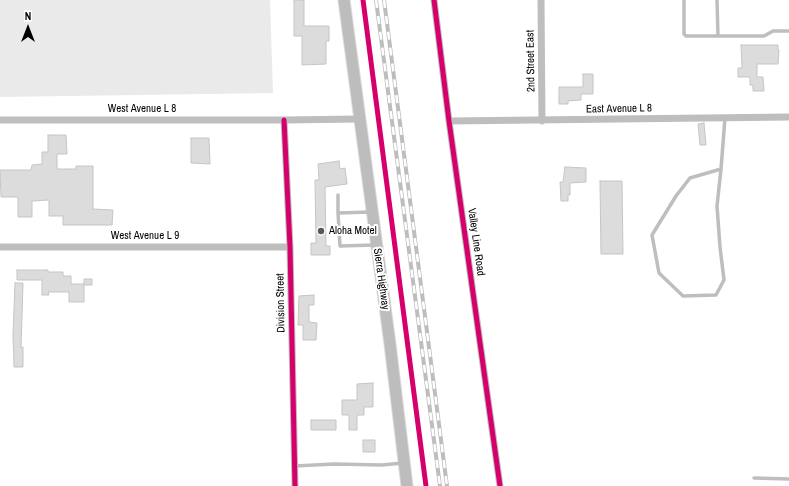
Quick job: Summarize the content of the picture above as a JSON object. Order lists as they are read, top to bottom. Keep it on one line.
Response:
{"streets":{"main road":["Sierra Highway"],"street":["2nd Street East","West Avenue L 8","East Avenue L 8","West Avenue L 9","Valley Line Road","Division Street"]},"crossings":[["2nd Street East","East Avenue L 8"],["West Avenue L 8","Division Street"],["East Avenue L 8","Valley Line Road"],["West Avenue L 9","Division Street"]],"places":["Aloha Motel"],"north":"top"}
